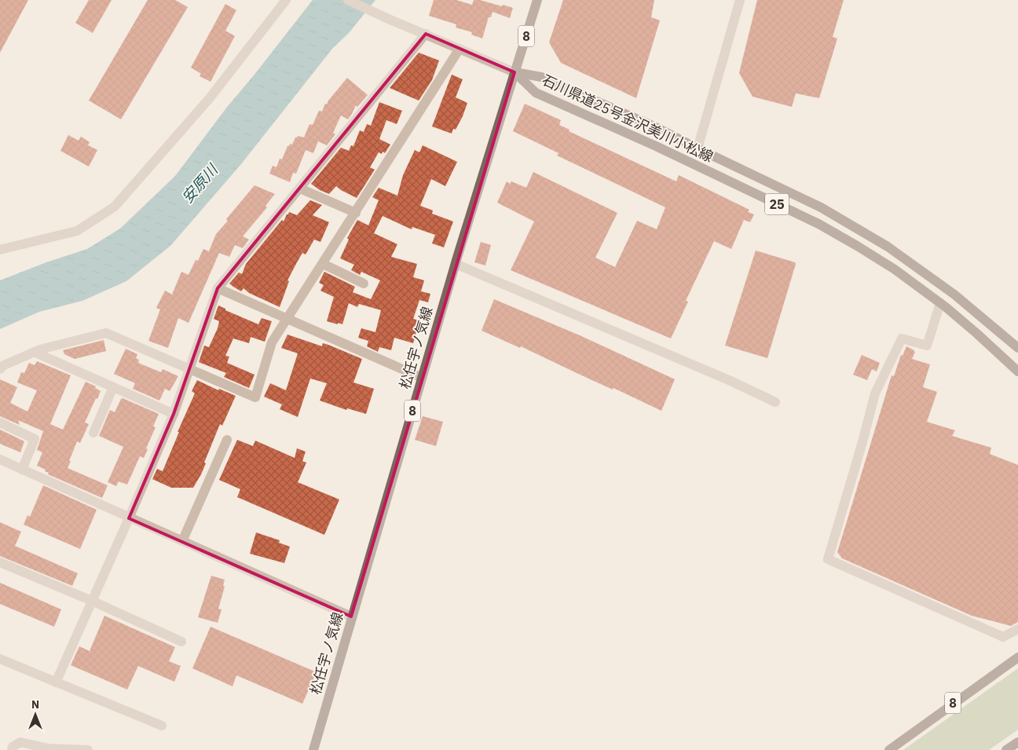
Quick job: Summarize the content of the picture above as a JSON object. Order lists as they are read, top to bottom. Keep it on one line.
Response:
{"streets":{"main road":["8","石川県道25号金沢美川小松線","25","松任宇ノ気線"]},"crossings":[["石川県道25号金沢美川小松線","松任宇ノ気線"]],"water":["安原川"],"north":"top"}
